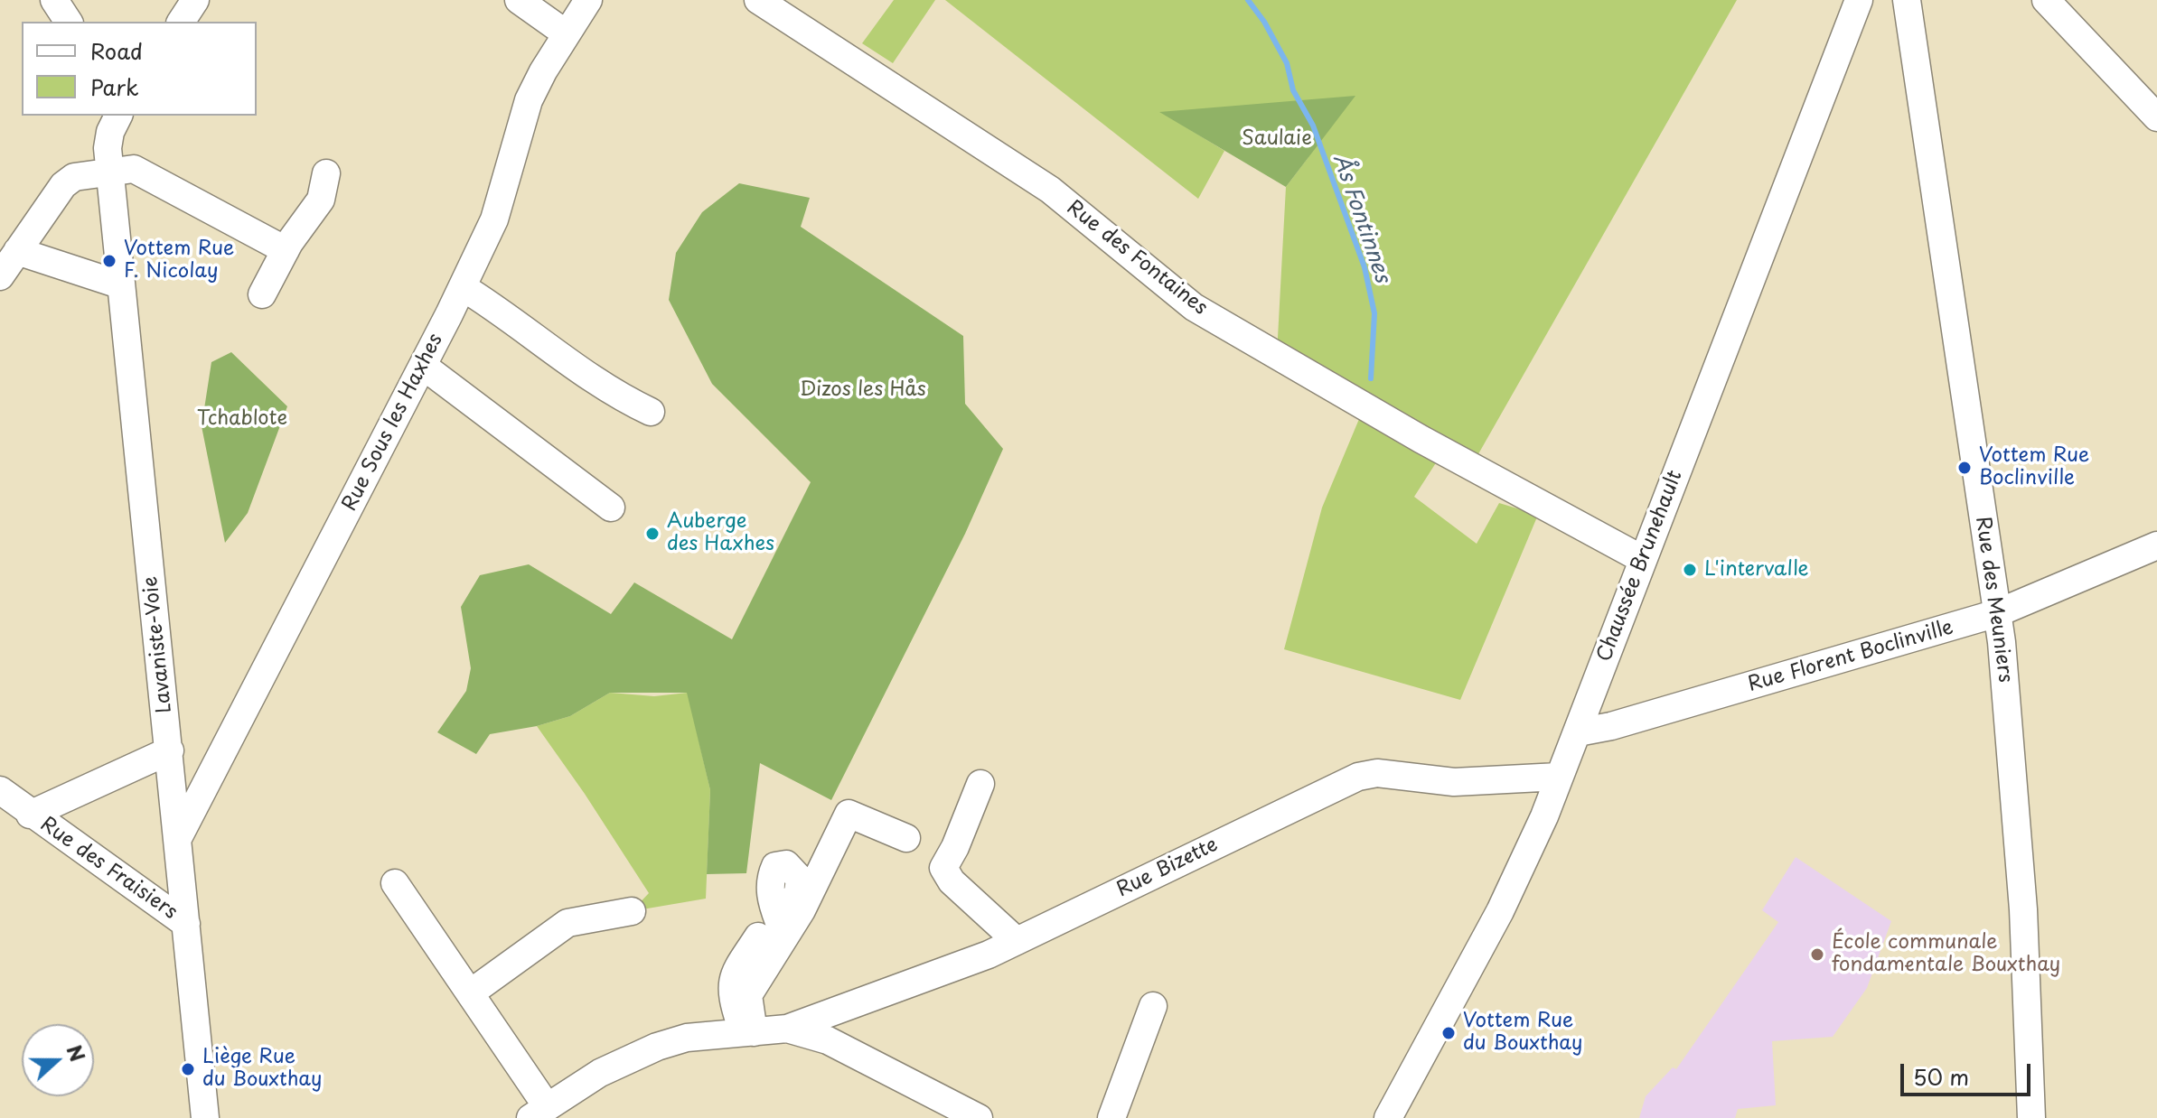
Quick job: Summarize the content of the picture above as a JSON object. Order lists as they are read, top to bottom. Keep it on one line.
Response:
{"streets":{"street":["Rue des Fontaines","Rue Sous les Haxhes","Chaussée Brunehault","Rue des Meuniers","Lavaniste-Voie","Rue Florent Boclinville","Rue Bizette","Rue des Fraisiers"]},"crossings":[["Rue des Fontaines","Chaussée Brunehault"],["Rue Sous les Haxhes","Lavaniste-Voie"],["Chaussée Brunehault","Rue Florent Boclinville"],["Chaussée Brunehault","Rue Bizette"],["Rue des Meuniers","Rue Florent Boclinville"],["Lavaniste-Voie","Rue des Fraisiers"]],"water":["Ås Fontinnes"],"parks":["Saulaie","Dizos les Hås","Tchablote"],"places":["Vottem Rue F. Nicolay","Vottem Rue Boclinville","Auberge des Haxhes","L'intervalle","École communale fondamentale Bouxthay","Vottem Rue du Bouxthay","Liège Rue du Bouxthay"],"legend":["Road","Park"],"scale_bar":"50 m","north":"right"}
